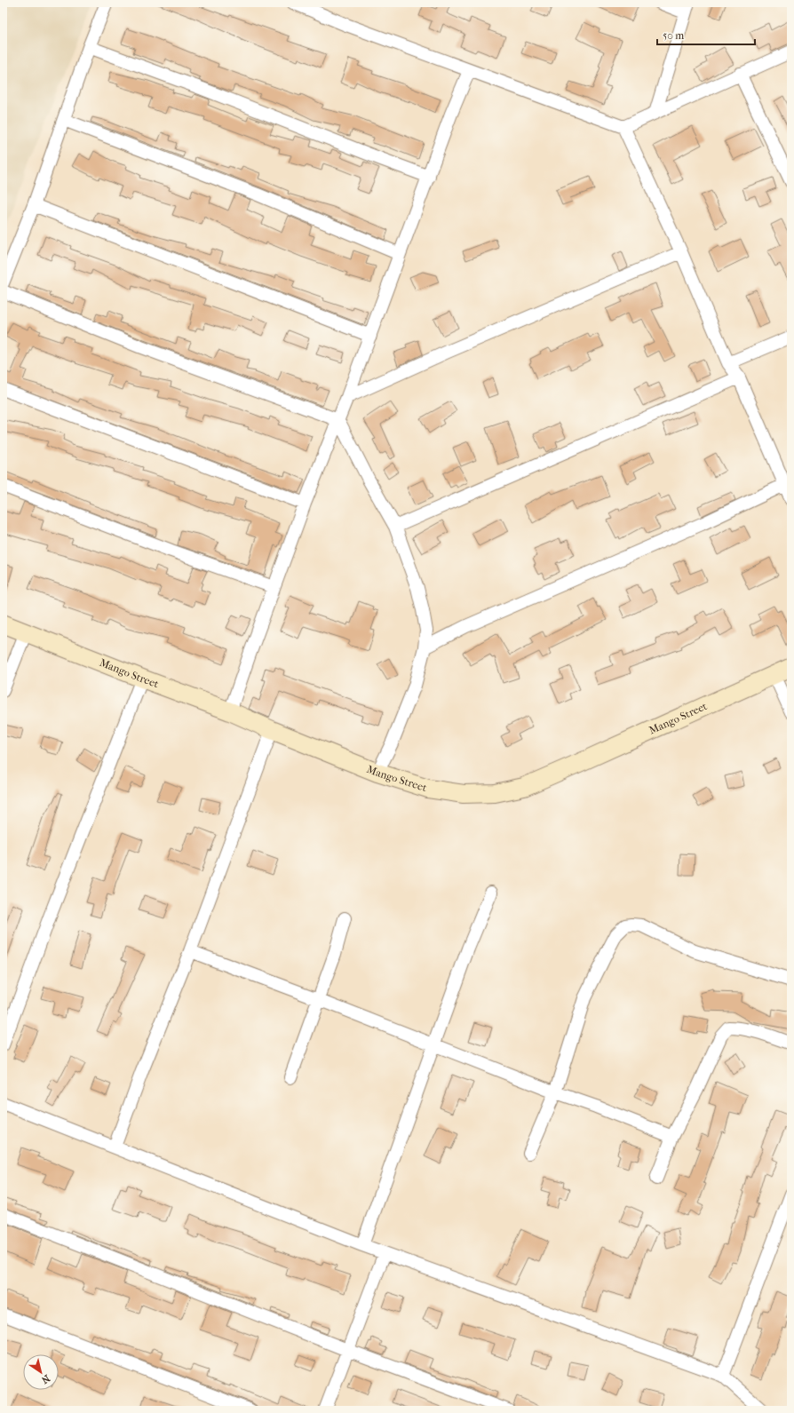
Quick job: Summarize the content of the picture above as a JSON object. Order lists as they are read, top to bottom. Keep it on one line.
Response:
{"streets":{"main road":["Mango Street"]},"scale_bar":"50 m","north":"bottom right"}
